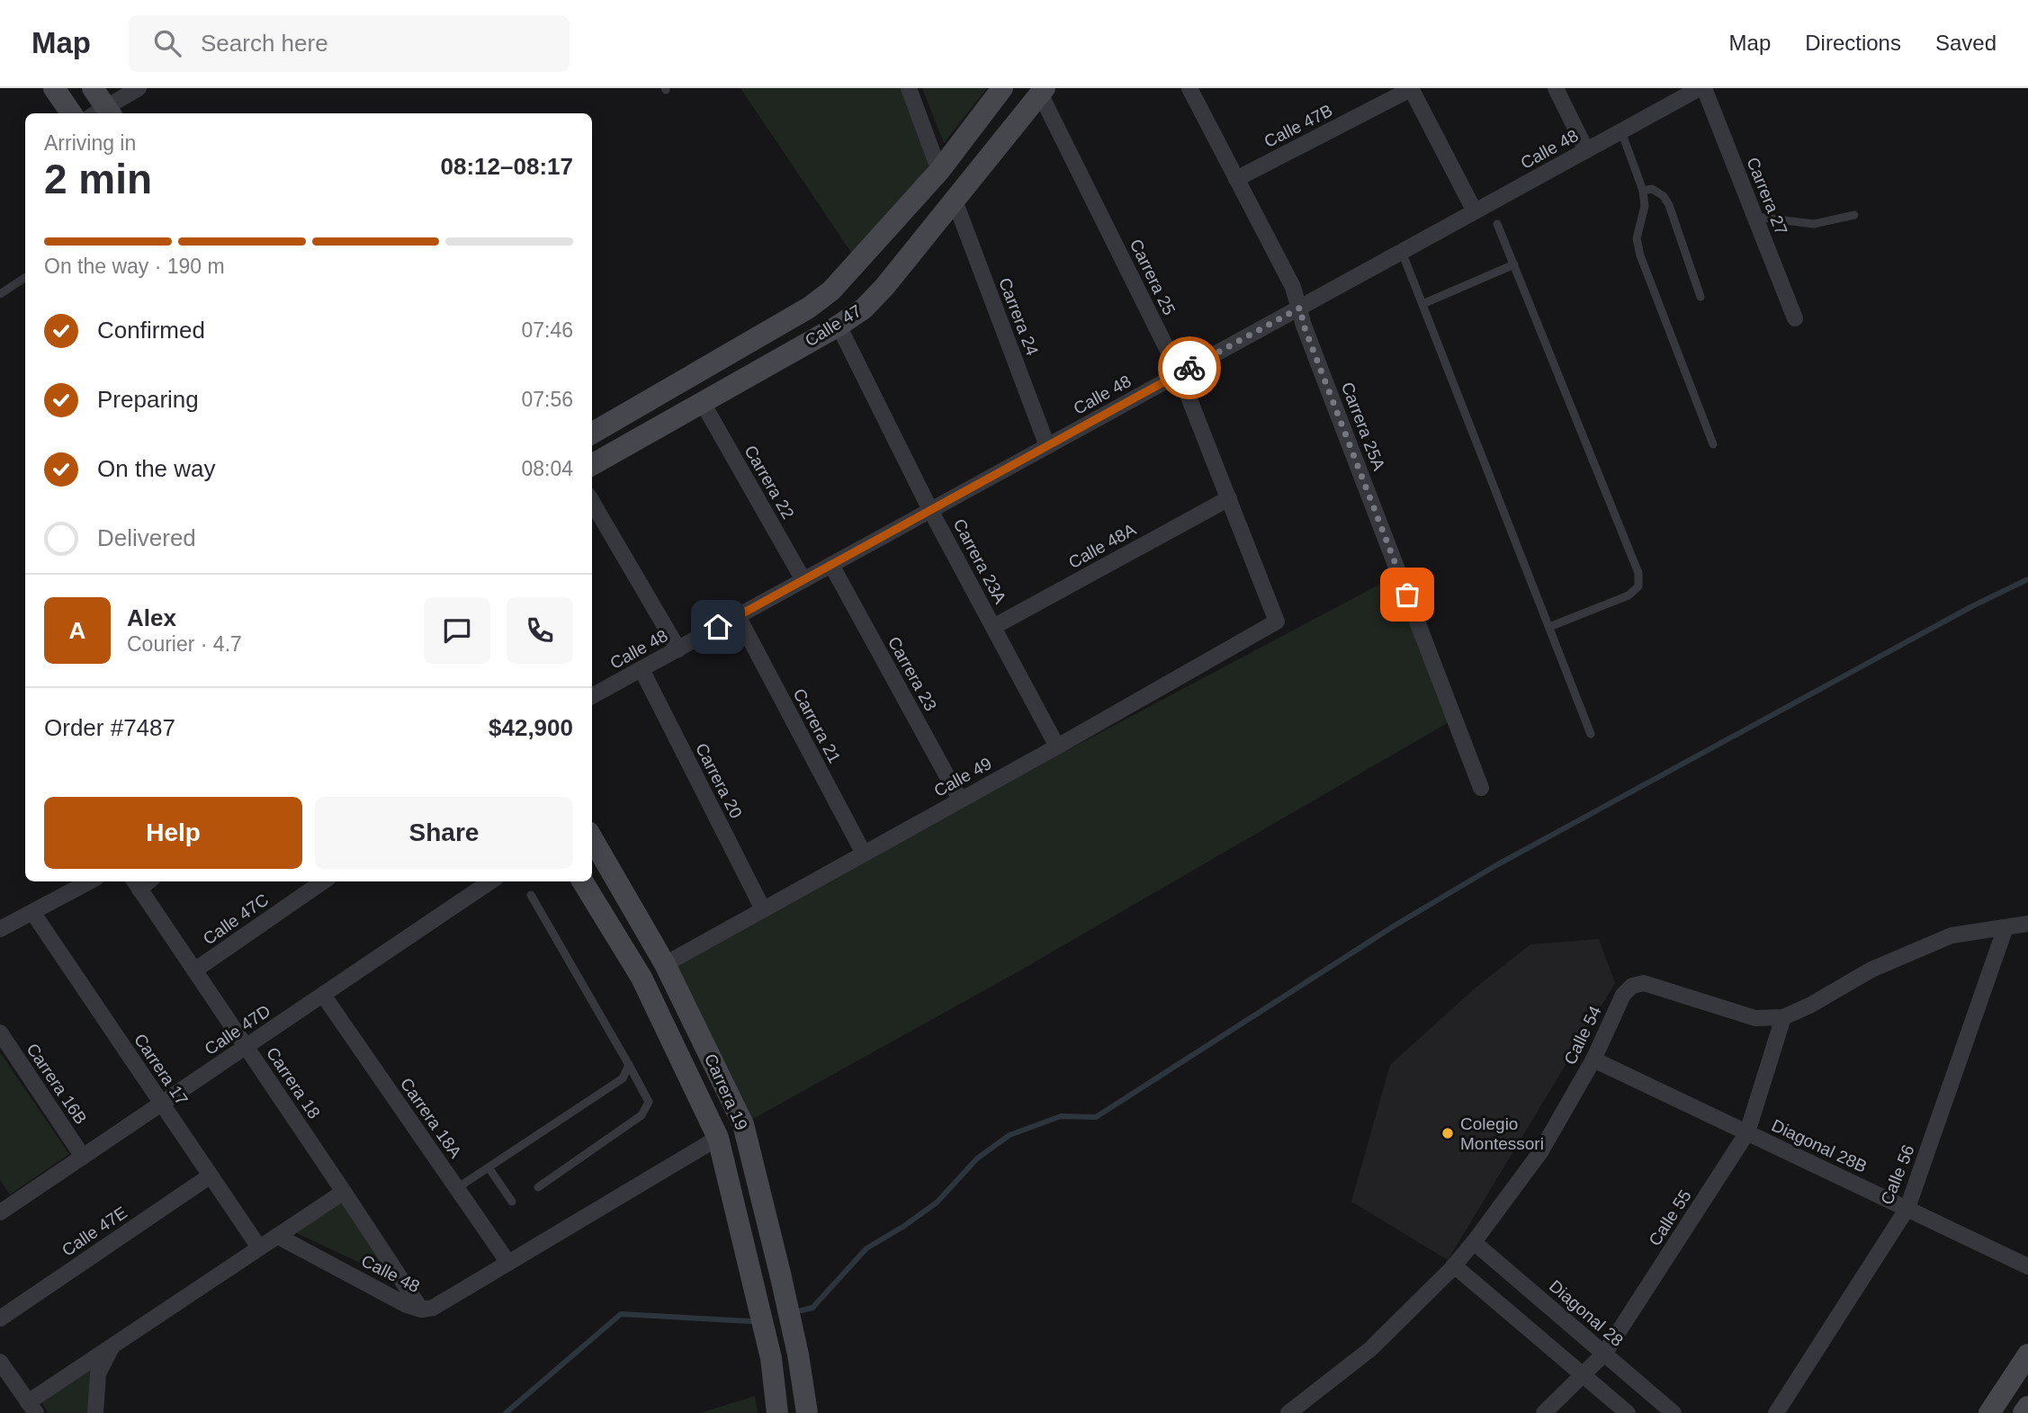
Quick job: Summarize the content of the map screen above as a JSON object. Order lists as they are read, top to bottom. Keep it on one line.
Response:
{"streets":{"street":["Calle 47B","Calle 48","Carrera 27","Carrera 25","Carrera 24","Calle 47","Carrera 25A","Carrera 22","Calle 48A","Carrera 23A","Carrera 23","Carrera 21","Calle 49","Carrera 20","Calle 47C","Calle 47D","Calle 54","Carrera 17","Carrera 18","Carrera 16B","Carrera 19","Carrera 18A","Diagonal 28B","Calle 56","Calle 55","Calle 47E","Diagonal 28"]},"crossings":[["Calle 47B","Carrera 25A"],["Calle 48","Carrera 27"],["Calle 48","Carrera 25"],["Calle 48","Carrera 24"],["Calle 48","Carrera 25A"],["Calle 48","Carrera 22"],["Calle 48","Carrera 23A"],["Calle 48","Carrera 23"],["Calle 48","Carrera 21"],["Calle 48","Carrera 20"],["Calle 48","Carrera 18"],["Calle 48","Carrera 19"],["Calle 48","Carrera 18A"],["Carrera 25","Calle 47"],["Carrera 25","Calle 48A"],["Carrera 25","Calle 49"],["Carrera 24","Calle 47"],["Calle 47","Carrera 22"],["Calle 47","Carrera 23A"],["Calle 48A","Carrera 23A"],["Carrera 23A","Calle 49"],["Carrera 23","Calle 49"],["Carrera 21","Calle 49"],["Calle 49","Carrera 20"],["Calle 49","Carrera 19"],["Calle 47C","Carrera 18"],["Calle 47D","Carrera 17"],["Calle 47D","Carrera 18"],["Calle 47D","Carrera 16B"],["Calle 47D","Carrera 18A"],["Calle 54","Diagonal 28B"],["Calle 54","Calle 56"],["Calle 54","Calle 55"],["Calle 54","Diagonal 28"],["Carrera 17","Calle 47E"],["Diagonal 28B","Calle 56"],["Diagonal 28B","Calle 55"],["Calle 55","Diagonal 28"]],"places":["Colegio Montessori"],"page":{"header":"Map","search":"Search here","nav":["Map","Directions","Saved"],"heading":["2 min","Arriving in","08:12–08:17"],"panel":["Alex","Courier · 4.7","Order #7487","$42,900"],"bar":"On the way · 190 m","list":[["Confirmed","07:46"],["Preparing","07:56"],["On the way","08:04"],"Delivered"],"round":"A","buttons":["Help","Share"]}}
